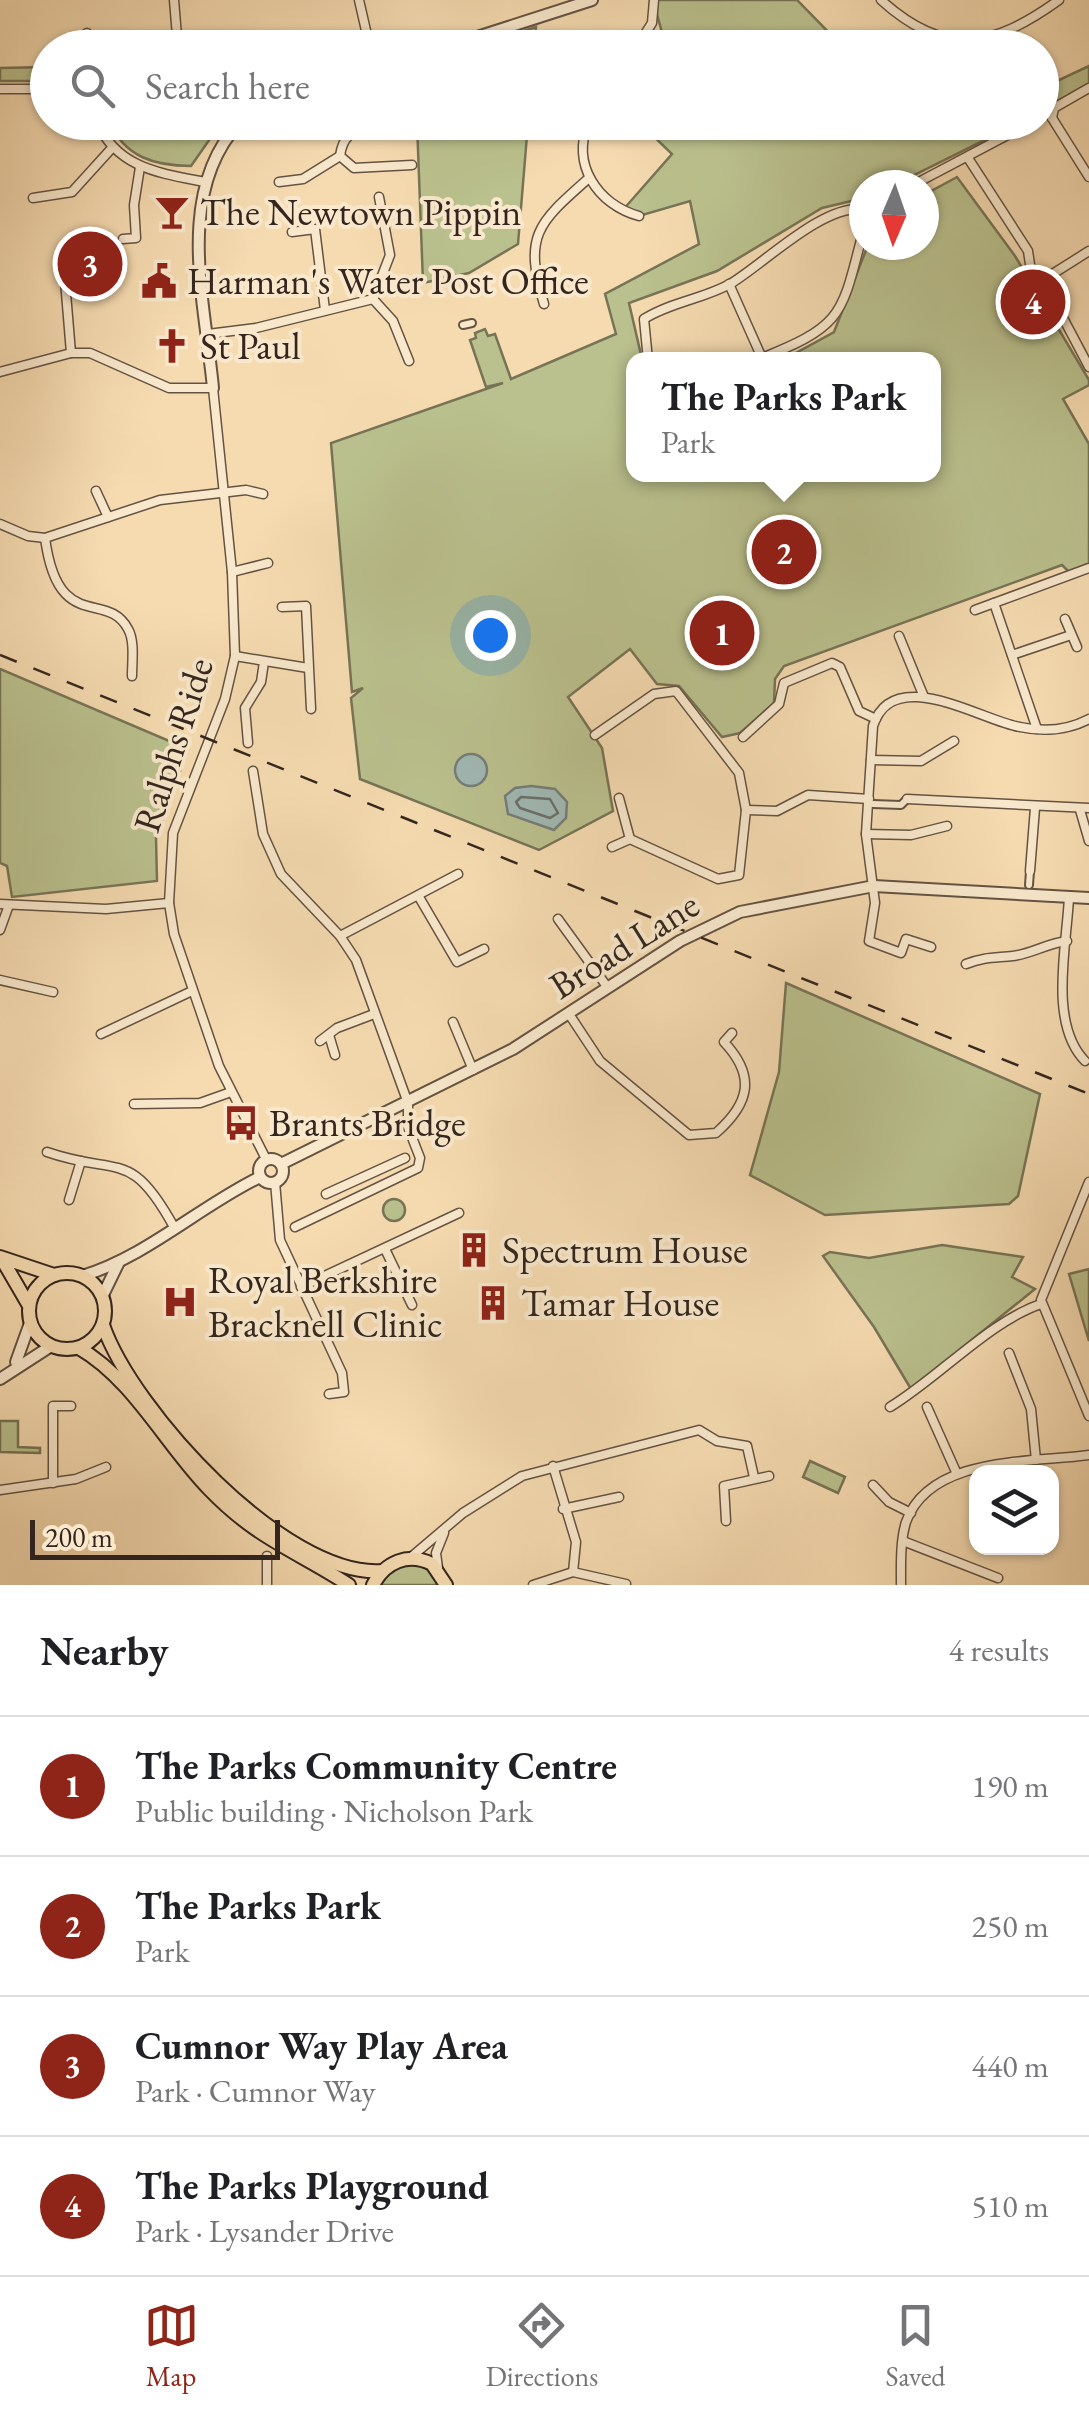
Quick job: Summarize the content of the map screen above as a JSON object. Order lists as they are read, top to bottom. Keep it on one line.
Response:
{"streets":{"street":["Ralphs Ride","Broad Lane"]},"crossings":[["Ralphs Ride","Broad Lane"]],"places":{"bar":["The Newtown Pippin"],"public building":["Harman's Water Post Office"],"church":["St Paul"],"bus stop":["Brants Bridge"],"building":["Spectrum House","Tamar House"],"hospital":["Royal Berkshire Bracknell Clinic"]},"scale_bar":"200 m","north":"bottom","page":{"search":"Search here","pins":["3","4","2","1"],"popup":["The Parks Park","Park"],"scale":"200 m","heading":["Nearby","4 results"],"list":[{"mark":"1","name":"The Parks Community Centre","note":"Public building · Nicholson Park","value":"190 m"},{"mark":"2","name":"The Parks Park","note":"Park","value":"250 m"},{"mark":"3","name":"Cumnor Way Play Area","note":"Park · Cumnor Way","value":"440 m"},{"mark":"4","name":"The Parks Playground","note":"Park · Lysander Drive","value":"510 m"}],"nav":["Map","Directions","Saved"]}}
